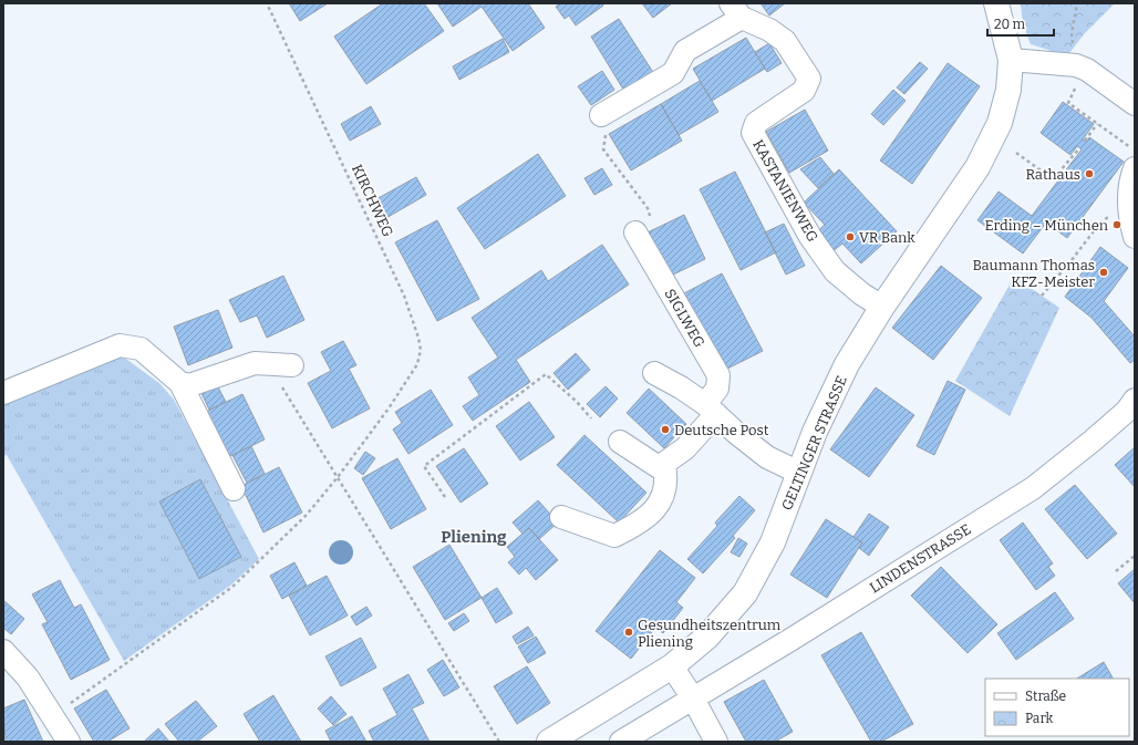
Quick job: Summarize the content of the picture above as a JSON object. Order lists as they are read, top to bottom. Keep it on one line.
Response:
{"streets":{"main road":["GELTINGER STRASSE"],"street":["KASTANIENWEG","SIGLWEG","LINDENSTRASSE"],"path":["KIRCHWEG"]},"crossings":[["KASTANIENWEG","GELTINGER STRASSE"]],"districts":["Pliening"],"places":["Rathaus","Erding – München","VR Bank","Baumann Thomas KFZ-Meister","Deutsche Post","Gesundheitszentrum Pliening"],"legend":["Straße","Park"],"scale_bar":"20 m"}
